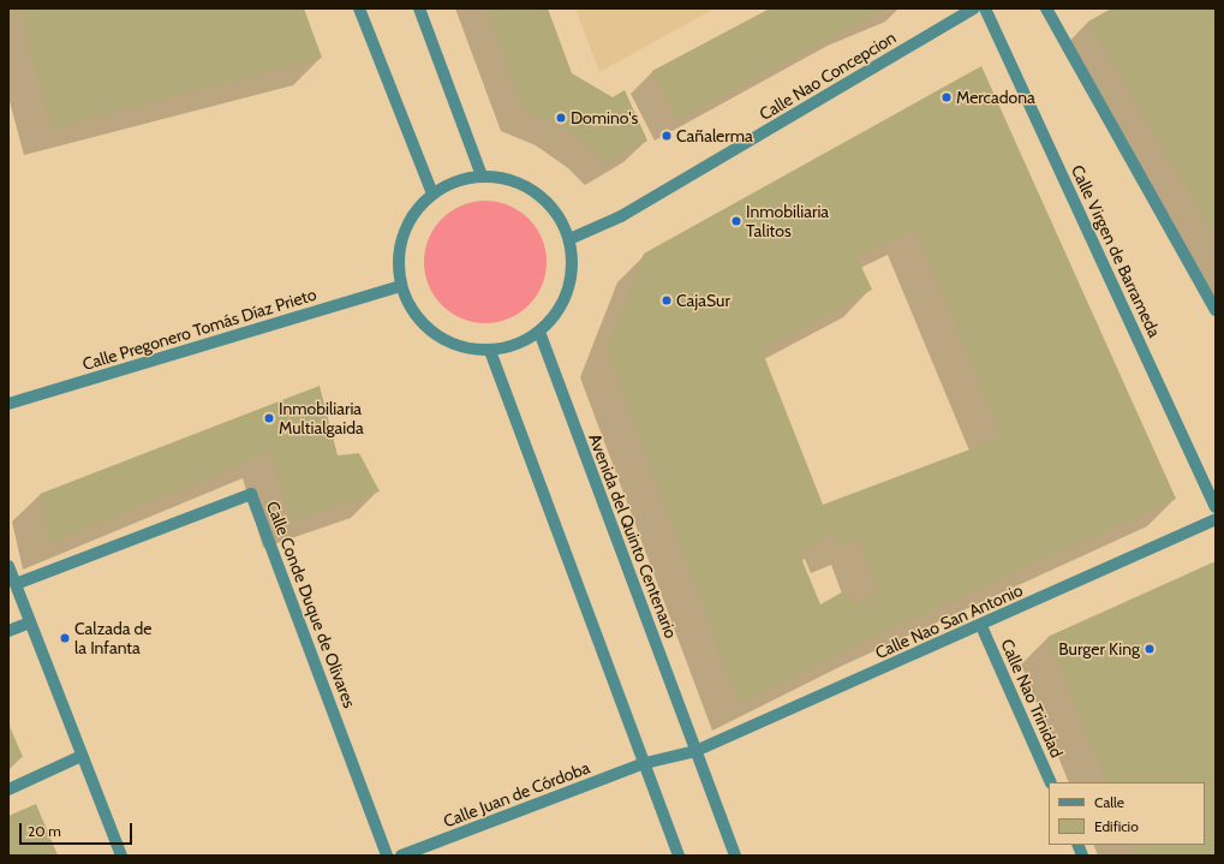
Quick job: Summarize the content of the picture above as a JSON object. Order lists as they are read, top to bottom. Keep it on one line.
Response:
{"streets":{"street":["Calle Nao Concepcion","Calle Virgen de Barrameda","Calle Pregonero Tomás Díaz Prieto","Avenida del Quinto Centenario","Calle Conde Duque de Olivares","Calle Nao San Antonio","Calle Nao Trinidad","Calle Juan de Córdoba"]},"crossings":[["Avenida del Quinto Centenario","Calle Nao San Antonio"],["Calle Nao San Antonio","Calle Nao Trinidad"]],"places":["Mercadona","Domino's","Cañalerma","Inmobiliaria Talitos","CajaSur","Inmobiliaria Multialgaida","Calzada de la Infanta","Burger King"],"legend":["Calle","Edificio"],"scale_bar":"20 m"}
